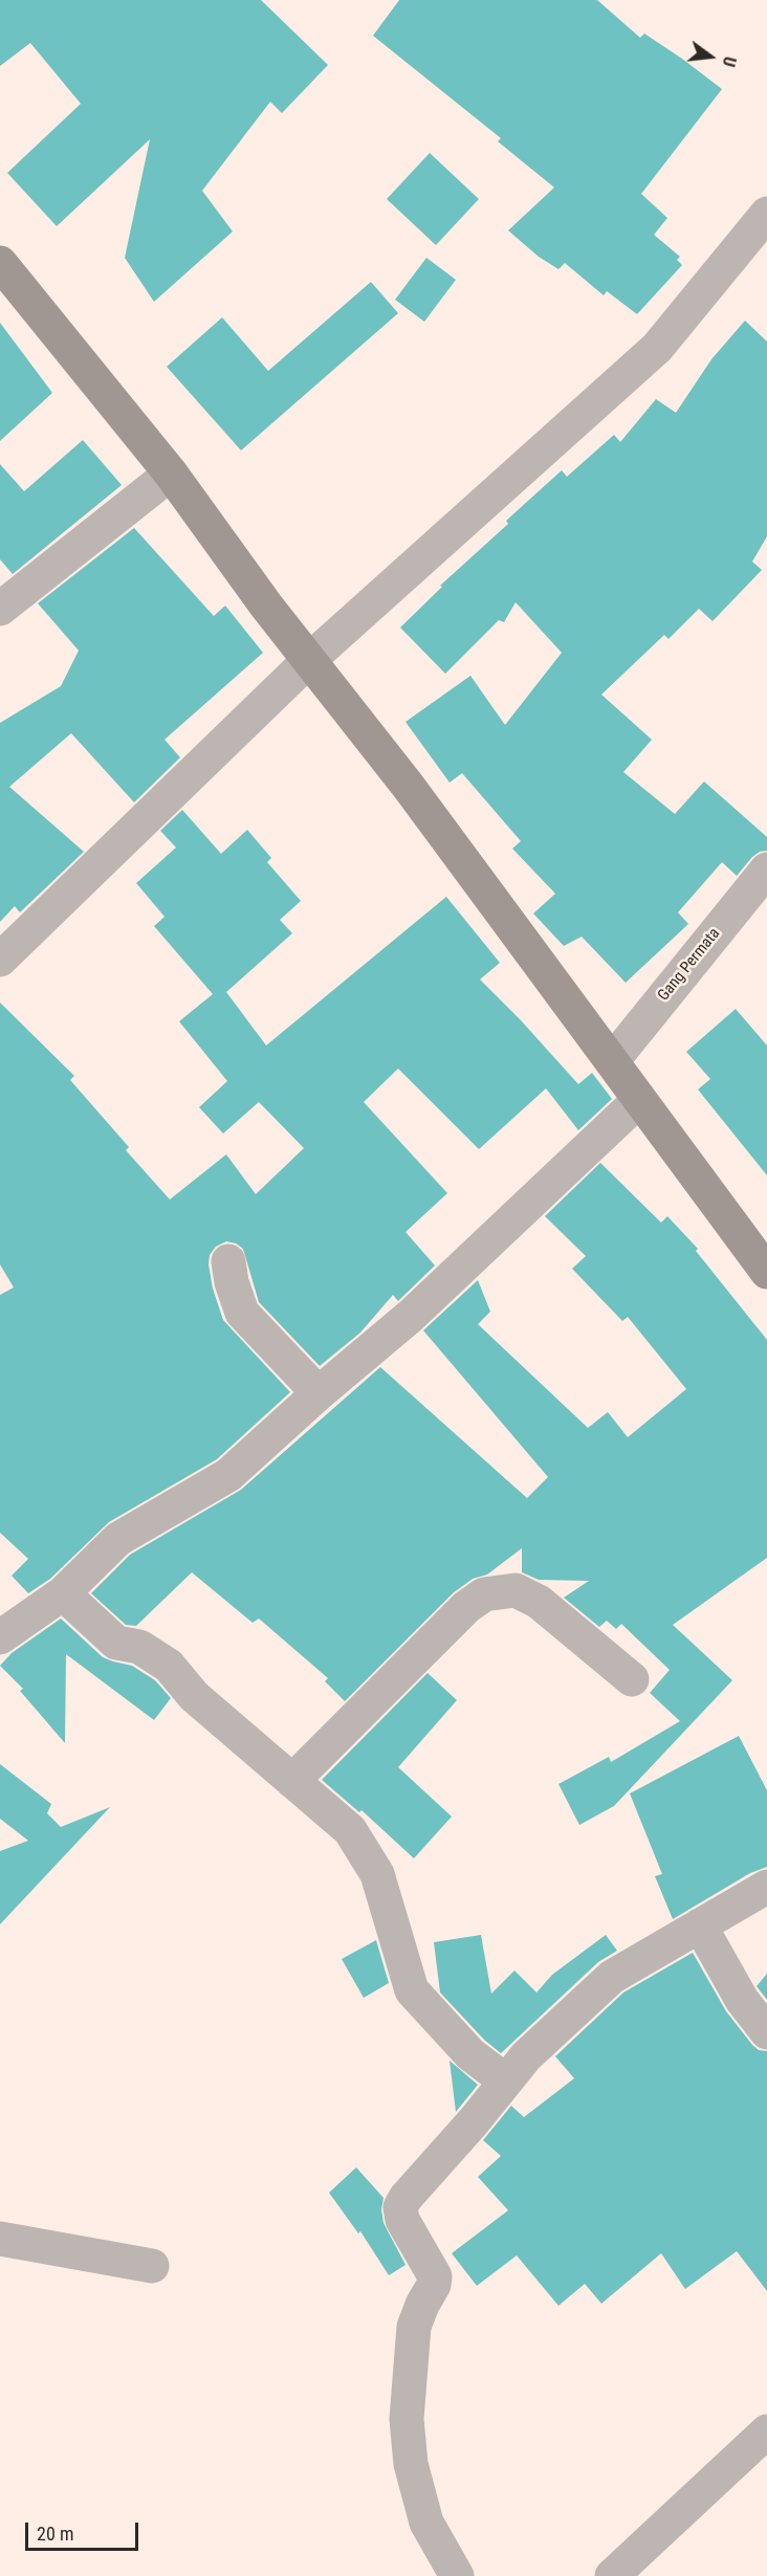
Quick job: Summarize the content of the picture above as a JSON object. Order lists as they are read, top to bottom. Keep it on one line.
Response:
{"streets":{"street":["Gang Permata"]},"scale_bar":"20 m","north":"right"}
